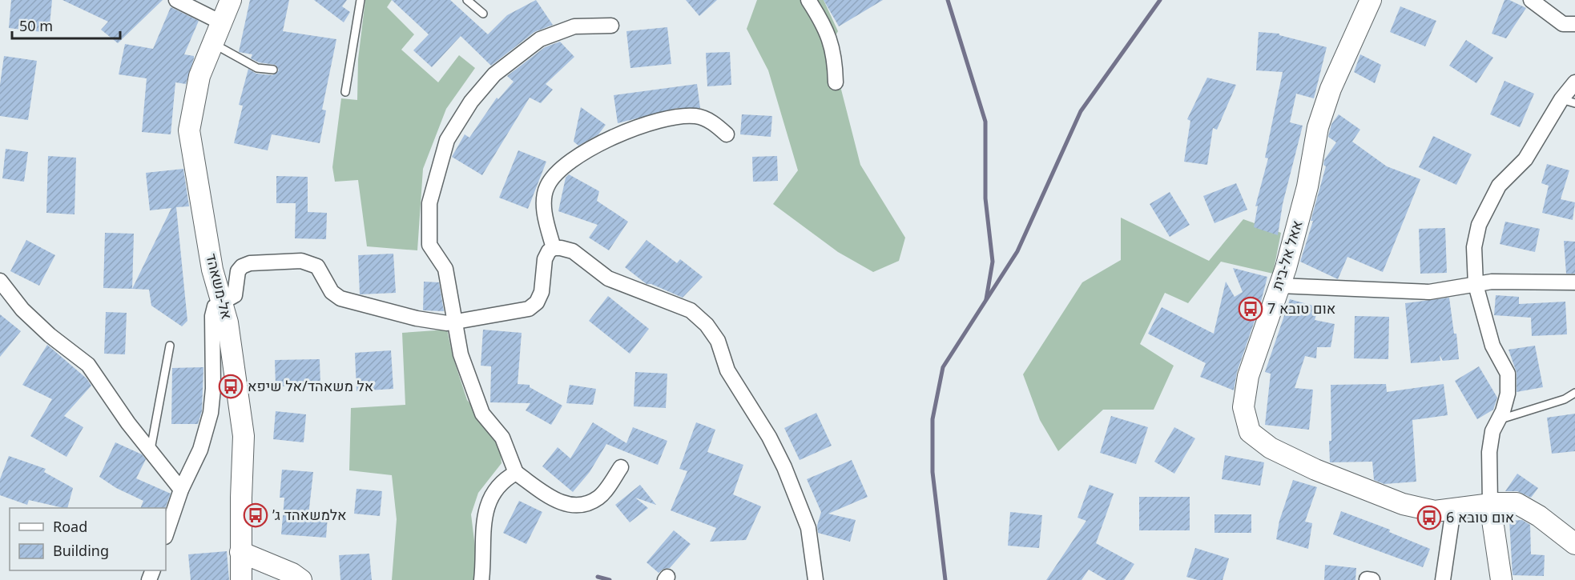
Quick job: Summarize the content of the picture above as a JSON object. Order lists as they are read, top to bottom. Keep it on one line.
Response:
{"streets":{"street":["אאל אל-בית","אל-משאהד"]},"places":{"bus stop":["אום טובא 7","אל משאהד/אל שיפא","אלמשאהד ג׳","אום טובא 6"]},"legend":["Road","Building"],"scale_bar":"50 m"}
